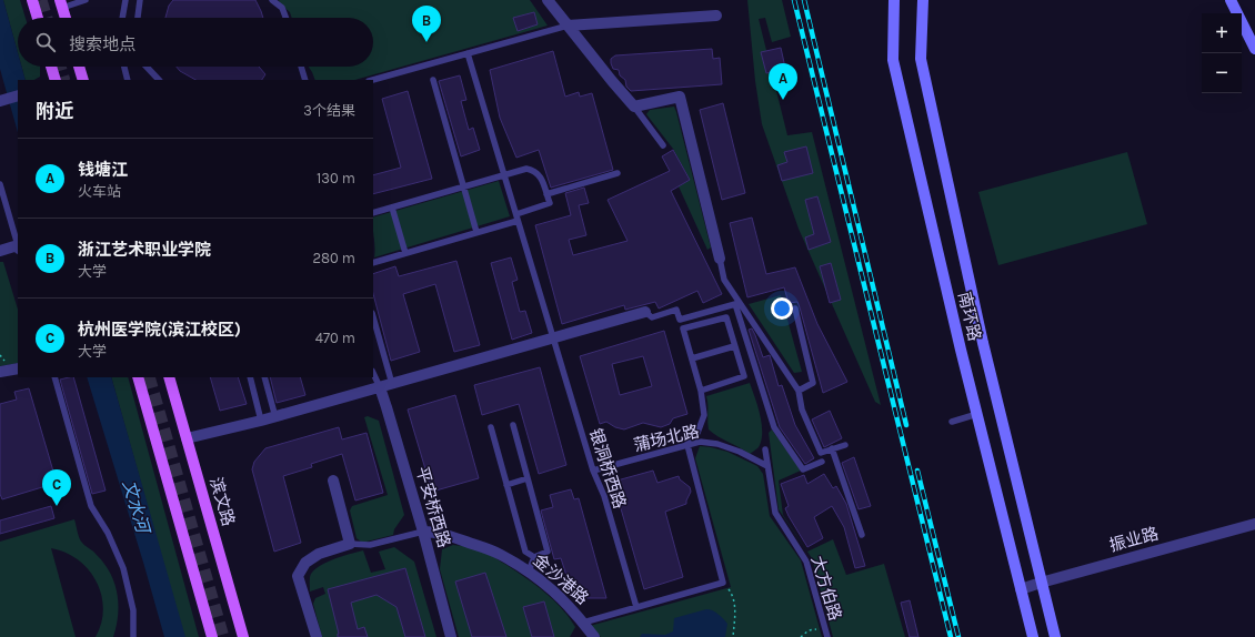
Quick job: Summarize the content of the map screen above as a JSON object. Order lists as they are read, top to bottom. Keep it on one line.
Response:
{"streets":{"main road":["南环路","滨文路"],"street":["平安桥西路","振业路","金沙港路"],"lane":["蒲场北路","银洞桥西路","大方伯路"]},"crossings":[["南环路","振业路"],["蒲场北路","银洞桥西路"],["蒲场北路","大方伯路"],["平安桥西路","金沙港路"]],"water":["文水河"],"page":{"pins":["B","A","C"],"map_buttons":["+","−"],"search":"搜索地点","heading":["附近","3个结果"],"list":[{"mark":"A","name":"钱塘江","note":"火车站","value":"130 m"},{"mark":"B","name":"浙江艺术职业学院","note":"大学","value":"280 m"},{"mark":"C","name":"杭州医学院(滨江校区)","note":"大学","value":"470 m"}]}}
